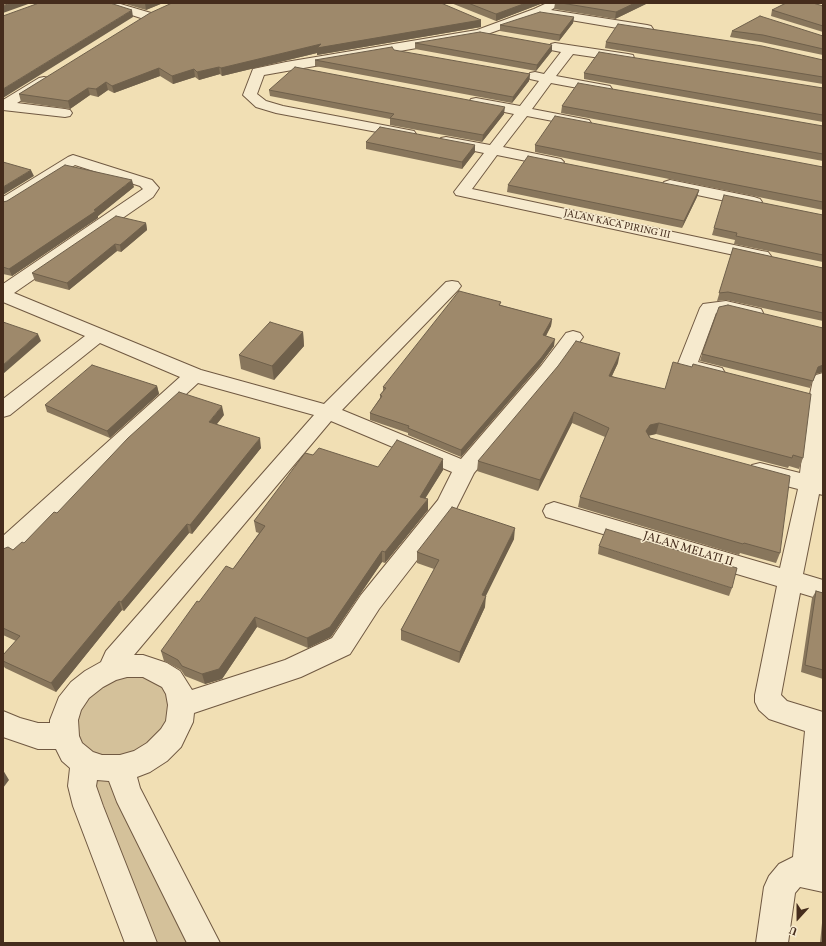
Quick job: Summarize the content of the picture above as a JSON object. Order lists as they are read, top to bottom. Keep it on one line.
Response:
{"streets":{"street":["JALAN KACA PIRING III","JALAN MELATI II"]},"north":"bottom"}
